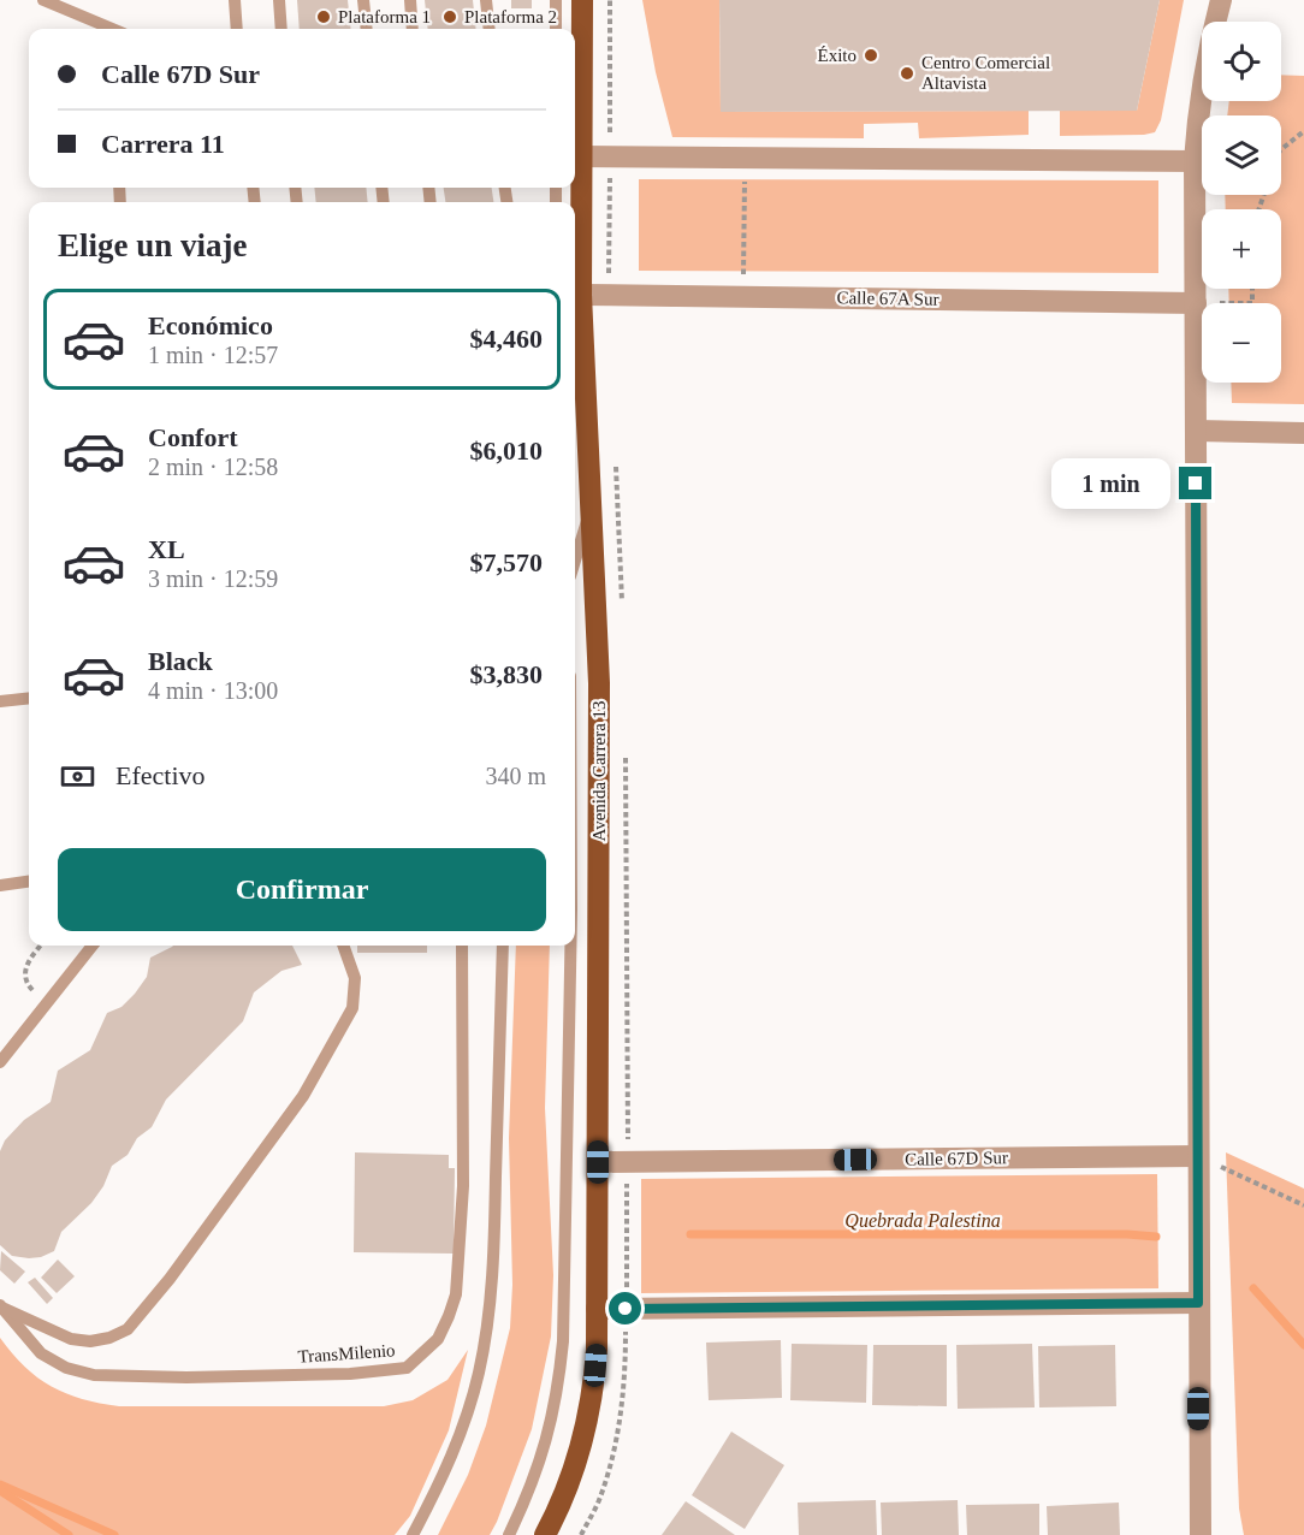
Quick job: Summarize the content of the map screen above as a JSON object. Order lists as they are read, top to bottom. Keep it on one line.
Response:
{"streets":{"main road":["Avenida Carrera 13"],"street":["Calle 67A Sur","Calle 67D Sur"],"lane":["TransMilenio"]},"crossings":[["Calle 67A Sur","Avenida Carrera 13"],["Avenida Carrera 13","Calle 67D Sur"]],"water":["Quebrada Palestina"],"places":["Plataforma 1","Plataforma 2","Éxito","Centro Comercial Altavista"],"page":{"map_buttons":["+","−"],"banner":["Calle 67D Sur","Carrera 11"],"heading":"Elige un viaje","list":[{"name":"Económico","note":"1 min · 12:57","value":"$4,460"},{"name":"Confort","note":"2 min · 12:58","value":"$6,010"},{"name":"XL","note":"3 min · 12:59","value":"$7,570"},{"name":"Black","note":"4 min · 13:00","value":"$3,830"}],"bubble":"1 min","pay":["Efectivo","340 m"],"buttons":"Confirmar"}}
